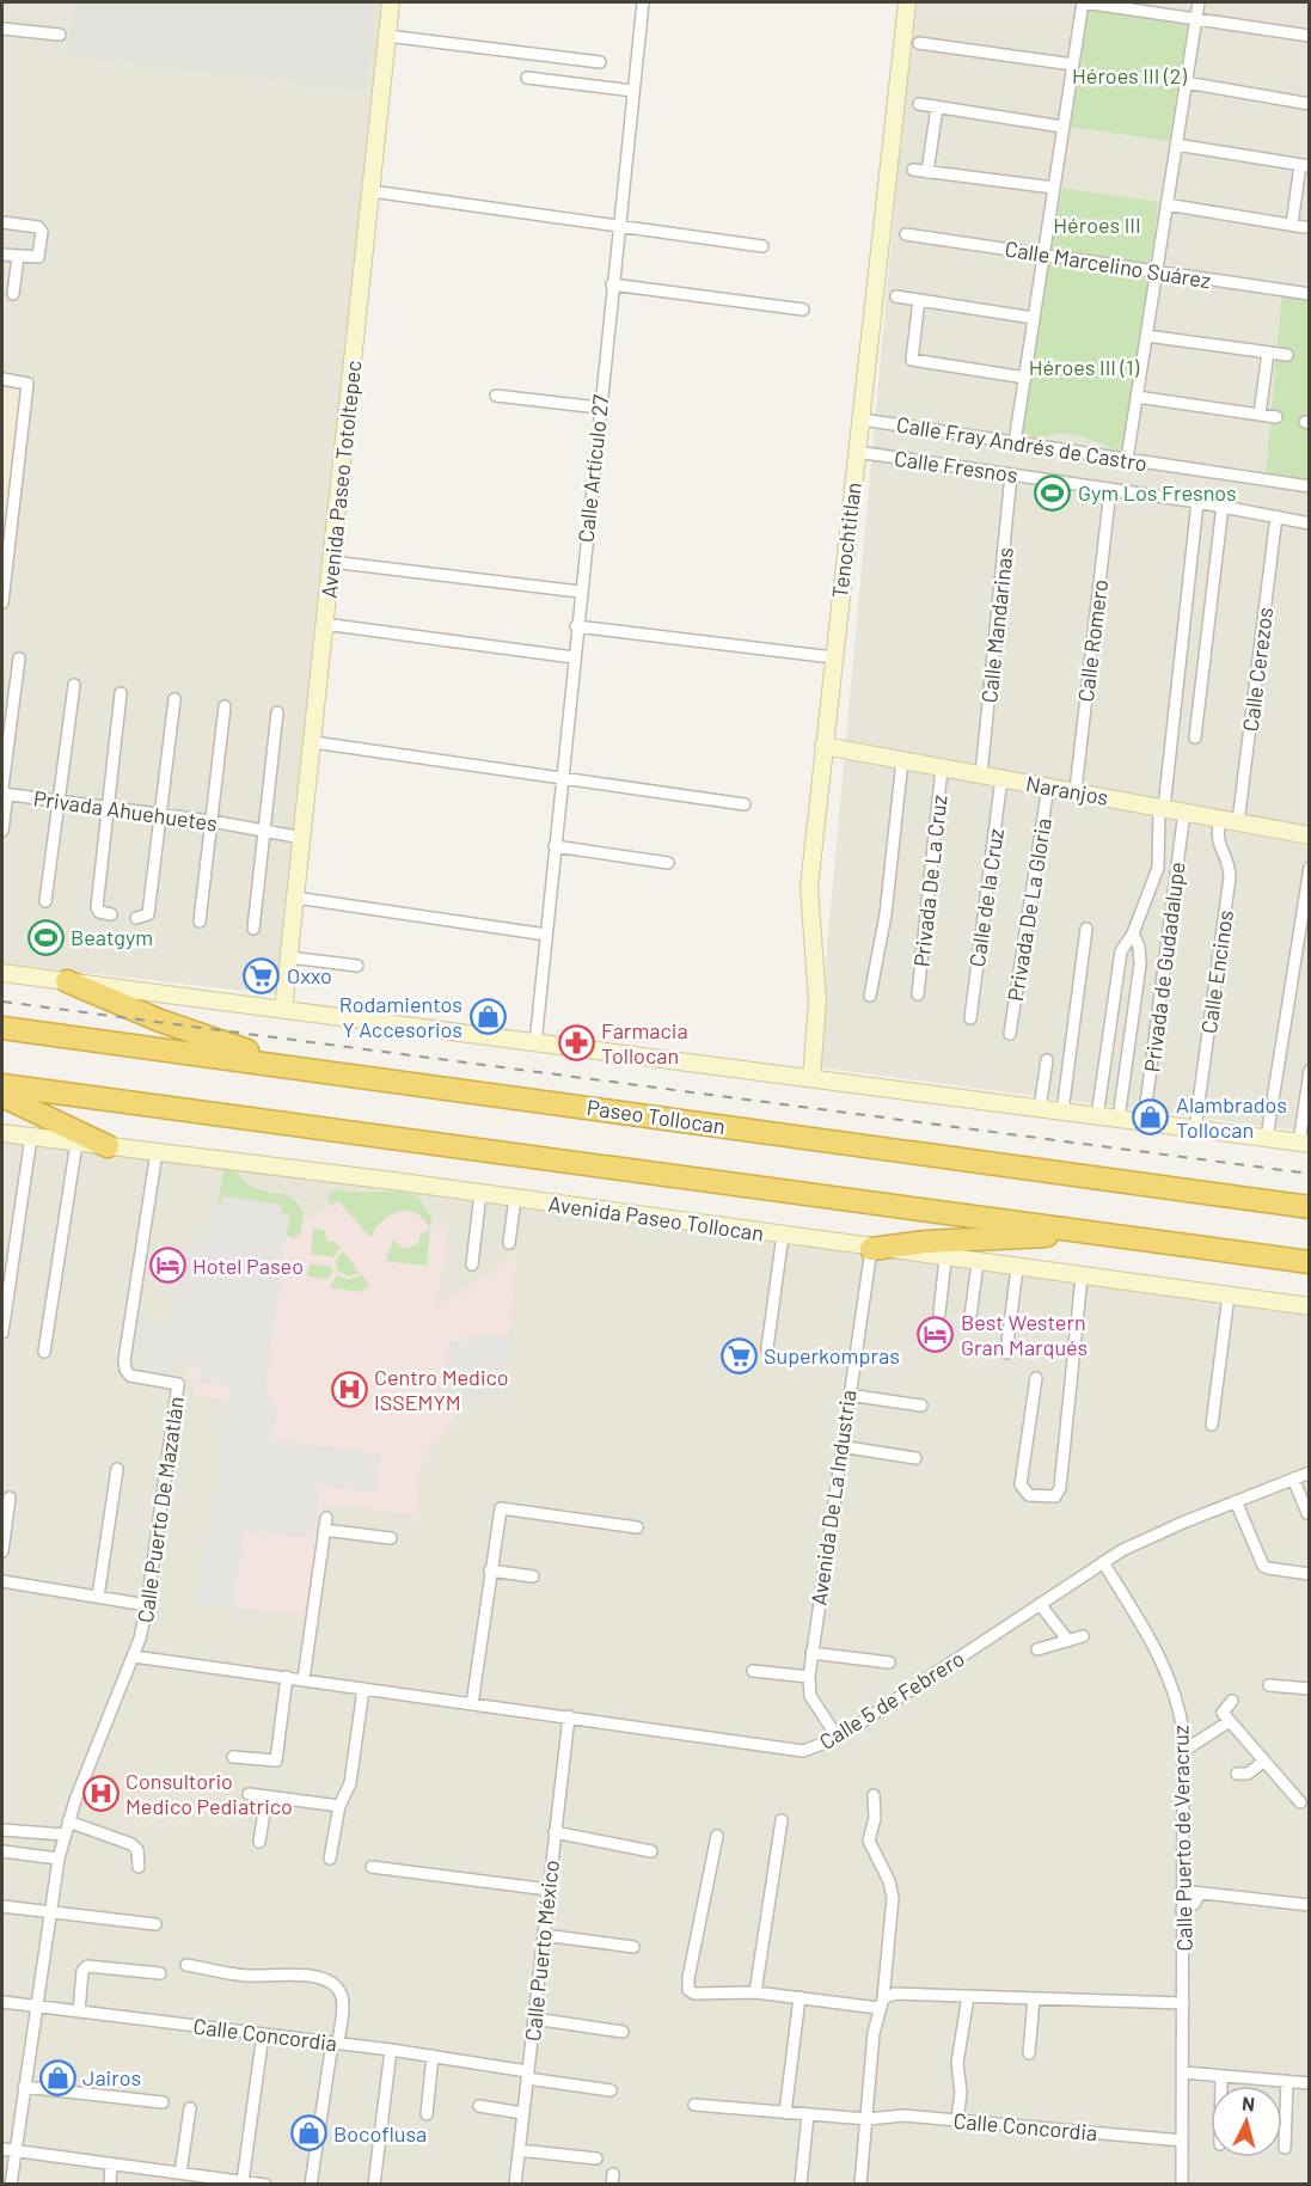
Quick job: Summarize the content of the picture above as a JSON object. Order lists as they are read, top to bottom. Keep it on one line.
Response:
{"streets":{"highway":["Paseo Tollocan"],"main road":["Avenida Paseo Totoltepec","Tenochtitlan","Naranjos","Avenida Paseo Tollocan"],"street":["Calle Marcelino Suárez","Calle Fray Andrés de Castro","Calle Fresnos","Calle Artículo 27","Calle Mandarinas","Calle Romero","Calle Cerezos","Privada Ahuehuetes","Privada De La Cruz","Calle de la Cruz","Privada De La Gloria","Privada de Gudadalupe","Calle Encinos","Avenida De La Industria","Calle Puerto De Mazatlán","Calle 5 de Febrero","Calle Puerto de Veracruz","Calle Puerto México","Calle Concordia"]},"crossings":[["Calle Fray Andrés de Castro","Tenochtitlan"],["Calle Fresnos","Tenochtitlan"],["Calle Fresnos","Calle Mandarinas"],["Calle Fresnos","Calle Romero"],["Calle Fresnos","Calle Cerezos"],["Avenida Paseo Totoltepec","Privada Ahuehuetes"],["Tenochtitlan","Naranjos"],["Calle Mandarinas","Naranjos"],["Calle Romero","Naranjos"],["Calle Cerezos","Naranjos"],["Naranjos","Privada De La Cruz"],["Naranjos","Calle de la Cruz"],["Naranjos","Privada De La Gloria"],["Naranjos","Privada de Gudadalupe"],["Naranjos","Calle Encinos"],["Avenida Paseo Tollocan","Avenida De La Industria"],["Avenida Paseo Tollocan","Calle Puerto De Mazatlán"],["Avenida De La Industria","Calle 5 de Febrero"],["Calle Puerto De Mazatlán","Calle 5 de Febrero"],["Calle Puerto De Mazatlán","Calle Concordia"],["Calle 5 de Febrero","Calle Puerto de Veracruz"],["Calle 5 de Febrero","Calle Puerto México"],["Calle Puerto de Veracruz","Calle Concordia"],["Calle Puerto México","Calle Concordia"]],"parks":["Héroes III (2)","Héroes III","Héroes III (1)"],"places":{"sports":["Gym Los Fresnos","Beatgym"],"supermarket":["Oxxo","Superkompras"],"shop":["Rodamientos Y Accesorios","Alambrados Tollocan","Jairos","Bocoflusa"],"pharmacy":["Farmacia Tollocan"],"hotel":["Hotel Paseo","Best Western Gran Marqués"],"hospital":["Centro Medico ISSEMYM","Consultorio Medico Pediatrico"]},"north":"top"}
